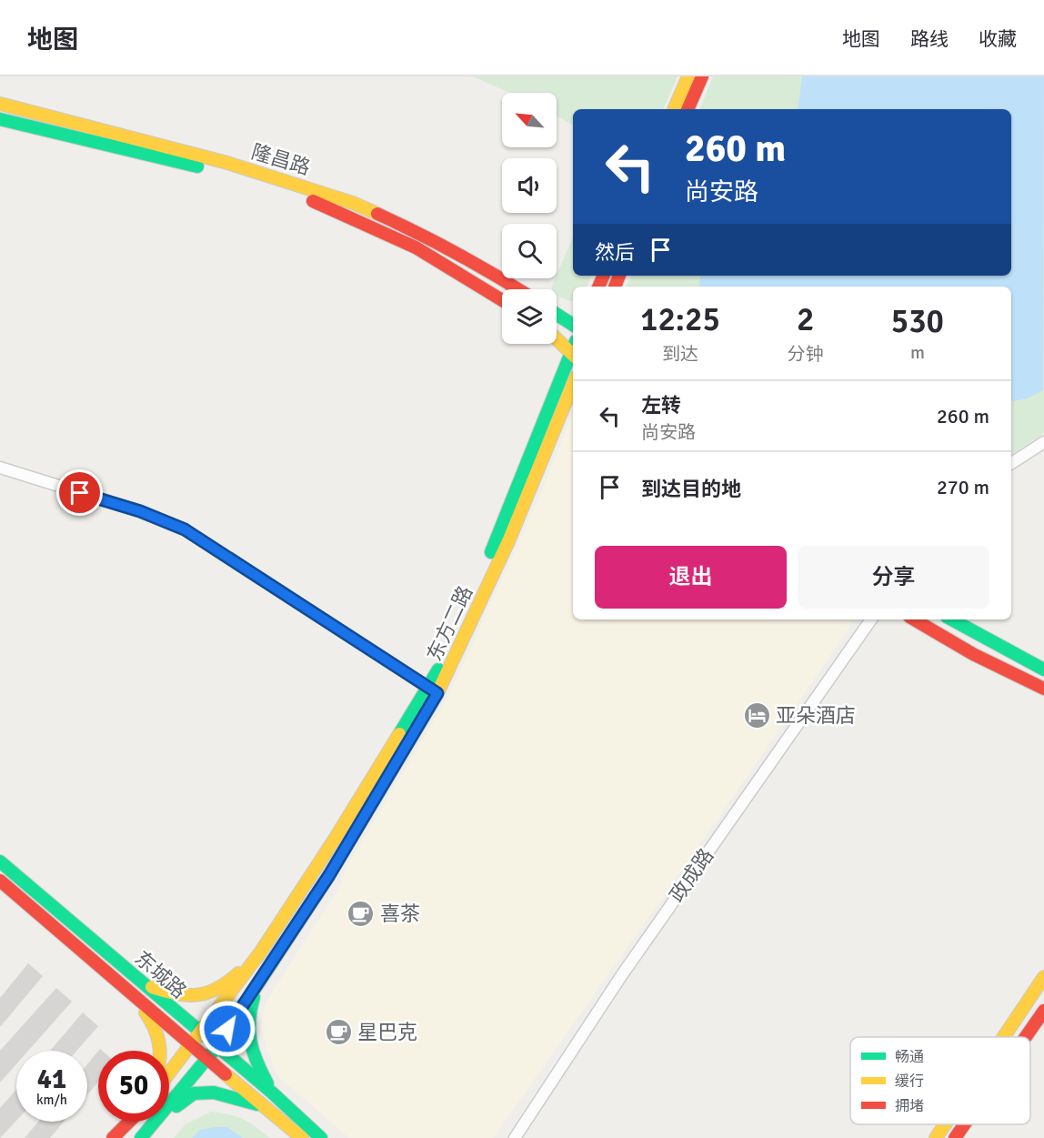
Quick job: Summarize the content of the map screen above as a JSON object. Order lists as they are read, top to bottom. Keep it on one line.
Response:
{"streets":{"main road":["隆昌路","东方二路","东城路"],"street":["政成路"]},"crossings":[["东方二路","东城路"]],"places":{"hotel":["亚朵酒店"],"cafe":["喜茶","星巴克"]},"legend":["畅通","缓行","拥堵"],"north":"top left","page":{"header":"地图","nav":["地图","路线","收藏"],"turn":["260 m","尚安路"],"then":"然后","eta":["12:25","到达","2","分钟","530","m"],"list":[{"name":"左转","note":"尚安路","value":"260 m"},{"name":"到达目的地","value":"270 m"}],"buttons":["退出","分享"],"speed":"41 km/h","limit":"50"}}
